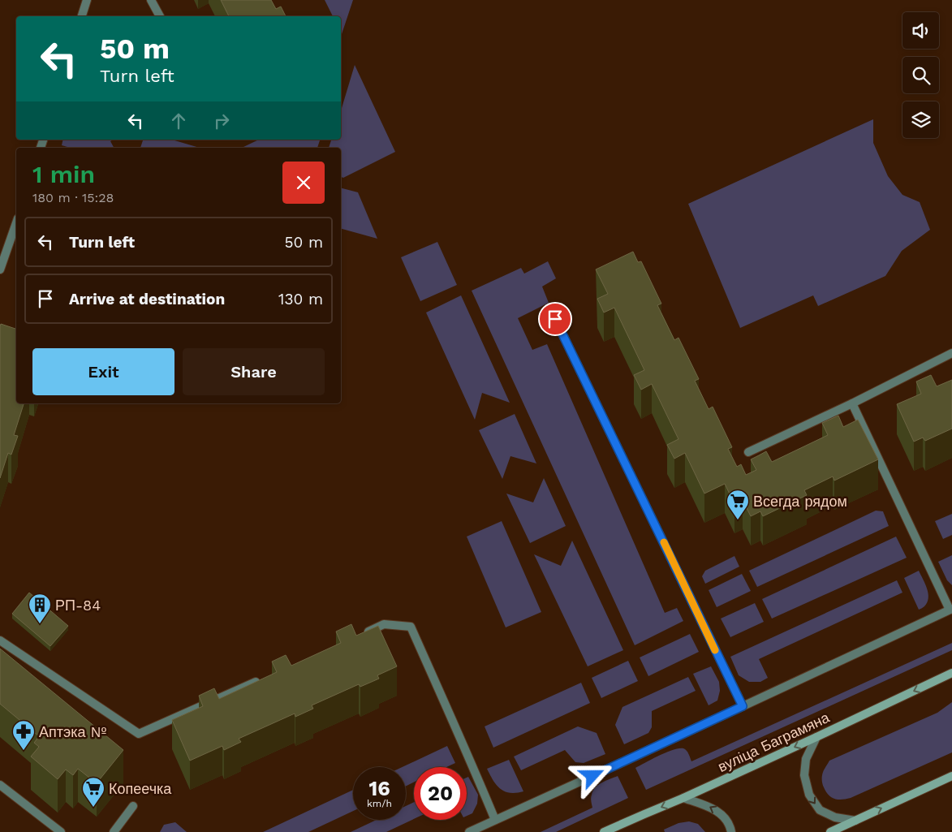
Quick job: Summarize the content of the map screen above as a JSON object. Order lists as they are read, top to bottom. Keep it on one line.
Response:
{"streets":{"street":["вуліца Баграмяна"]},"places":{"supermarket":["Всегда рядом","Копеечка"],"building":["РП-84"],"pharmacy":["Аптэка №"]},"page":{"turn":["50 m","Turn left"],"heading":["1 min","180 m · 15:28"],"list":[{"name":"Turn left","value":"50 m"},{"name":"Arrive at destination","value":"130 m"}],"buttons":["Exit","Share"],"speed":"16 km/h","limit":"20"}}
